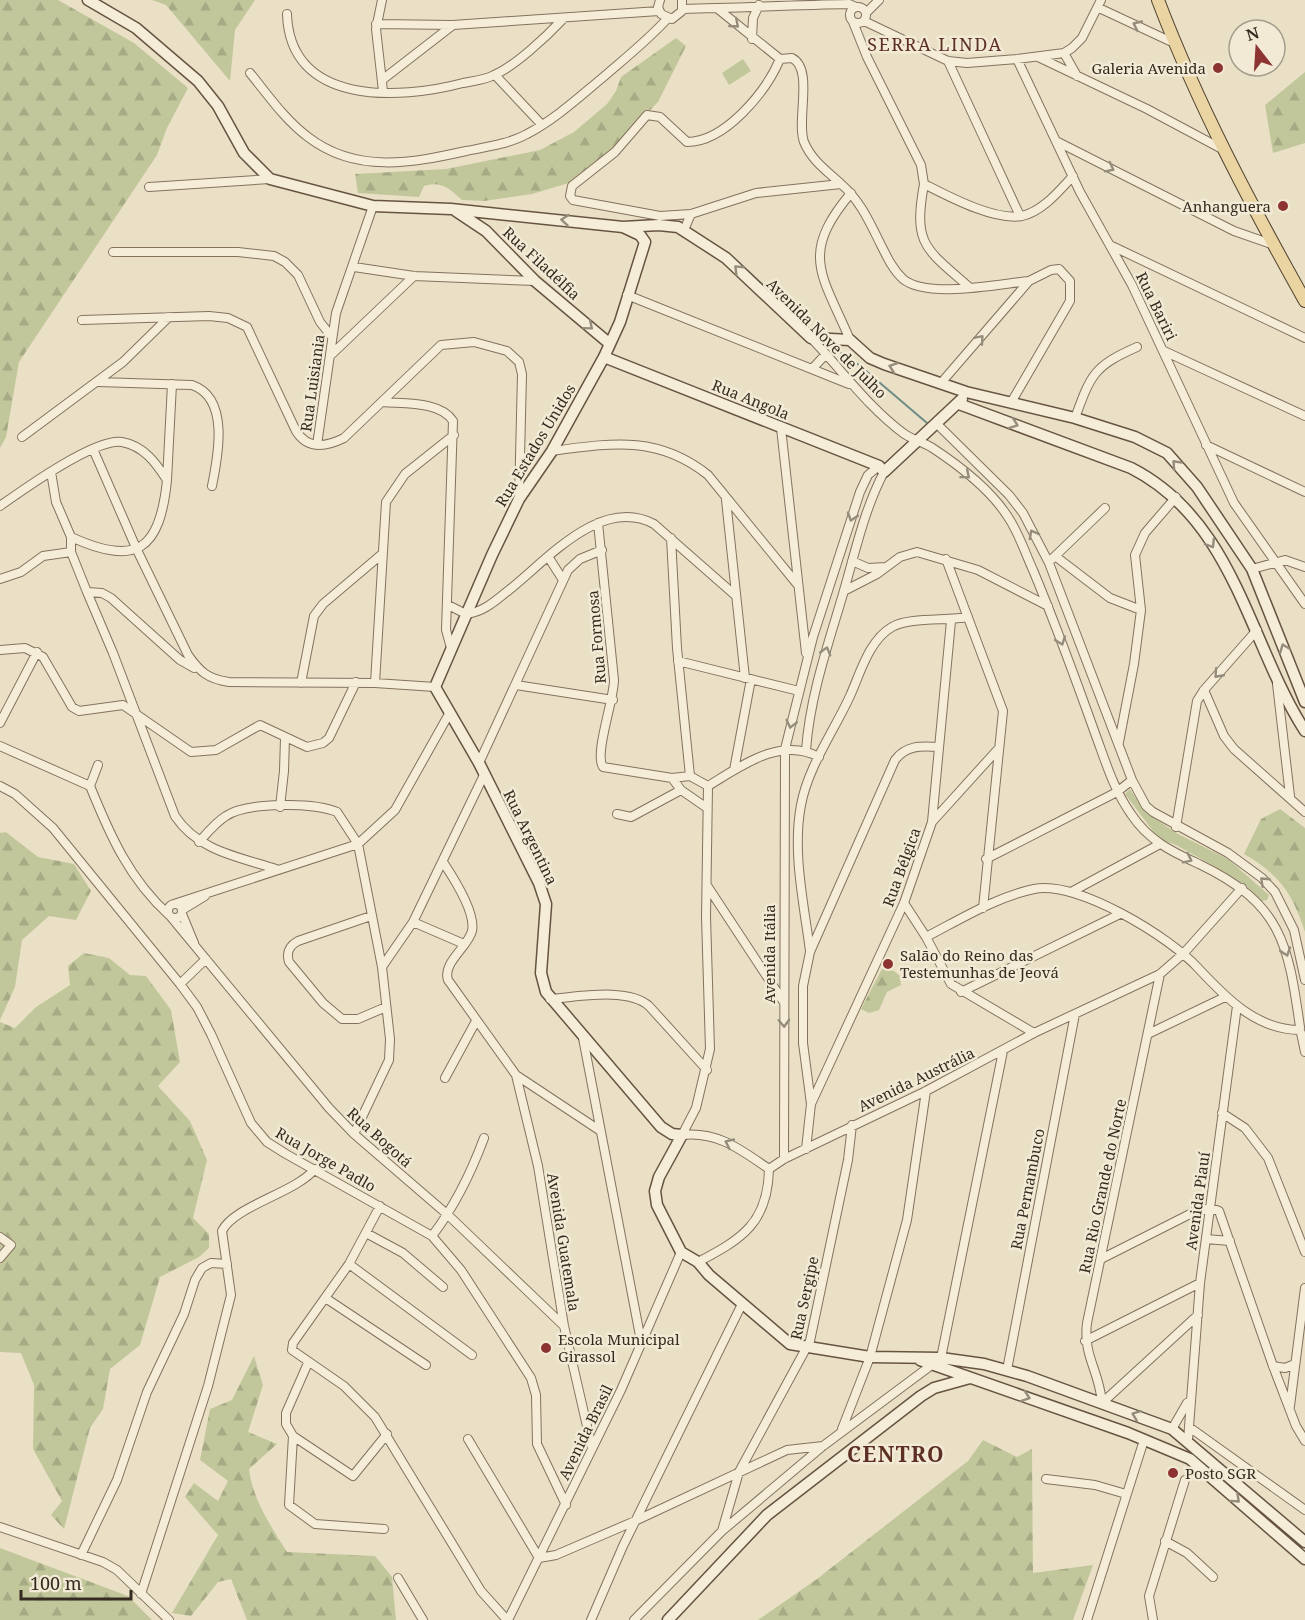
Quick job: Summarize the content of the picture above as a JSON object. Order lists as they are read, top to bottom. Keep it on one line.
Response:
{"streets":{"main road":["Rua Filadélfia","Avenida Nove de Julho","Rua Angola","Rua Estados Unidos","Rua Argentina","Avenida Itália"],"street":["Rua Bariri","Rua Luisiania","Rua Formosa","Rua Bélgica","Avenida Austrália","Rua Bogotá","Rua Jorge Padlo","Rua Rio Grande do Norte","Rua Pernambuco","Avenida Piauí","Avenida Guatemala","Rua Sergipe","Avenida Brasil"]},"crossings":[["Rua Filadélfia","Avenida Nove de Julho"],["Rua Filadélfia","Rua Estados Unidos"],["Avenida Nove de Julho","Rua Luisiania"],["Avenida Nove de Julho","Rua Estados Unidos"],["Avenida Nove de Julho","Avenida Itália"],["Avenida Nove de Julho","Avenida Austrália"],["Rua Luisiania","Rua Estados Unidos"],["Rua Angola","Rua Estados Unidos"],["Rua Angola","Avenida Itália"],["Rua Estados Unidos","Rua Argentina"],["Rua Argentina","Avenida Austrália"],["Rua Argentina","Avenida Brasil"],["Avenida Itália","Avenida Austrália"],["Avenida Austrália","Rua Rio Grande do Norte"],["Avenida Austrália","Rua Pernambuco"],["Avenida Austrália","Rua Sergipe"],["Avenida Austrália","Avenida Brasil"],["Rua Bogotá","Avenida Guatemala"],["Rua Jorge Padlo","Avenida Brasil"],["Avenida Guatemala","Avenida Brasil"]],"one_way":["Rua Filadélfia","Avenida Itália"],"districts":["SERRA LINDA","CENTRO"],"places":["Galeria Avenida","Anhanguera","Salão do Reino das Testemunhas de Jeová","Escola Municipal Girassol","Posto SGR"],"scale_bar":"100 m","north":"top"}
